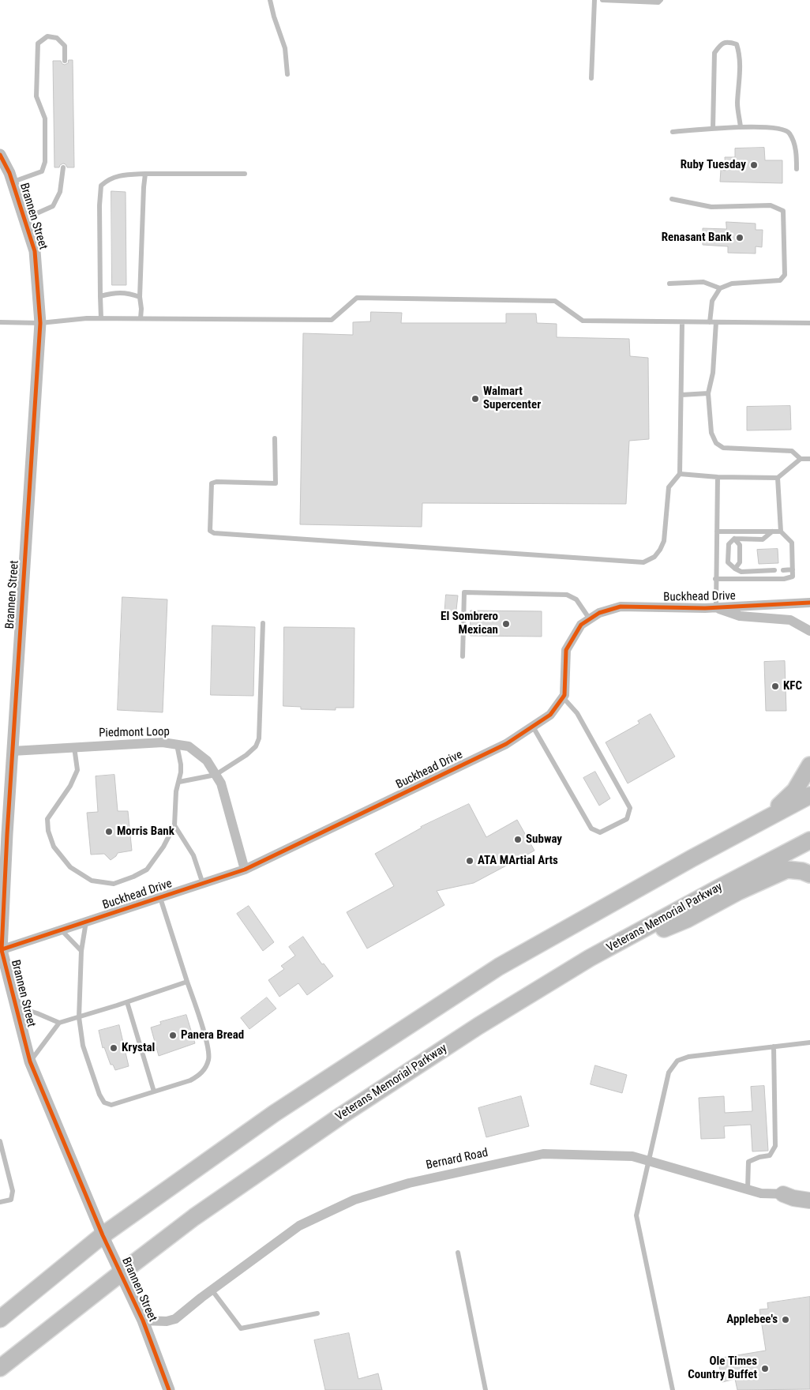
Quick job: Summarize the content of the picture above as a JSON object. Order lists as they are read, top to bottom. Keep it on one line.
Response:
{"streets":{"highway":["Veterans Memorial Parkway"],"street":["Brannen Street","Buckhead Drive","Piedmont Loop","Bernard Road"]},"crossings":[["Brannen Street","Buckhead Drive"],["Brannen Street","Piedmont Loop"],["Brannen Street","Veterans Memorial Parkway"],["Brannen Street","Bernard Road"],["Buckhead Drive","Piedmont Loop"]],"places":["Ruby Tuesday","Renasant Bank","Walmart Supercenter","El Sombrero Mexican","KFC","Morris Bank","Subway","ATA MArtial Arts","Panera Bread","Krystal","Applebee's","Ole Times Country Buffet"]}
